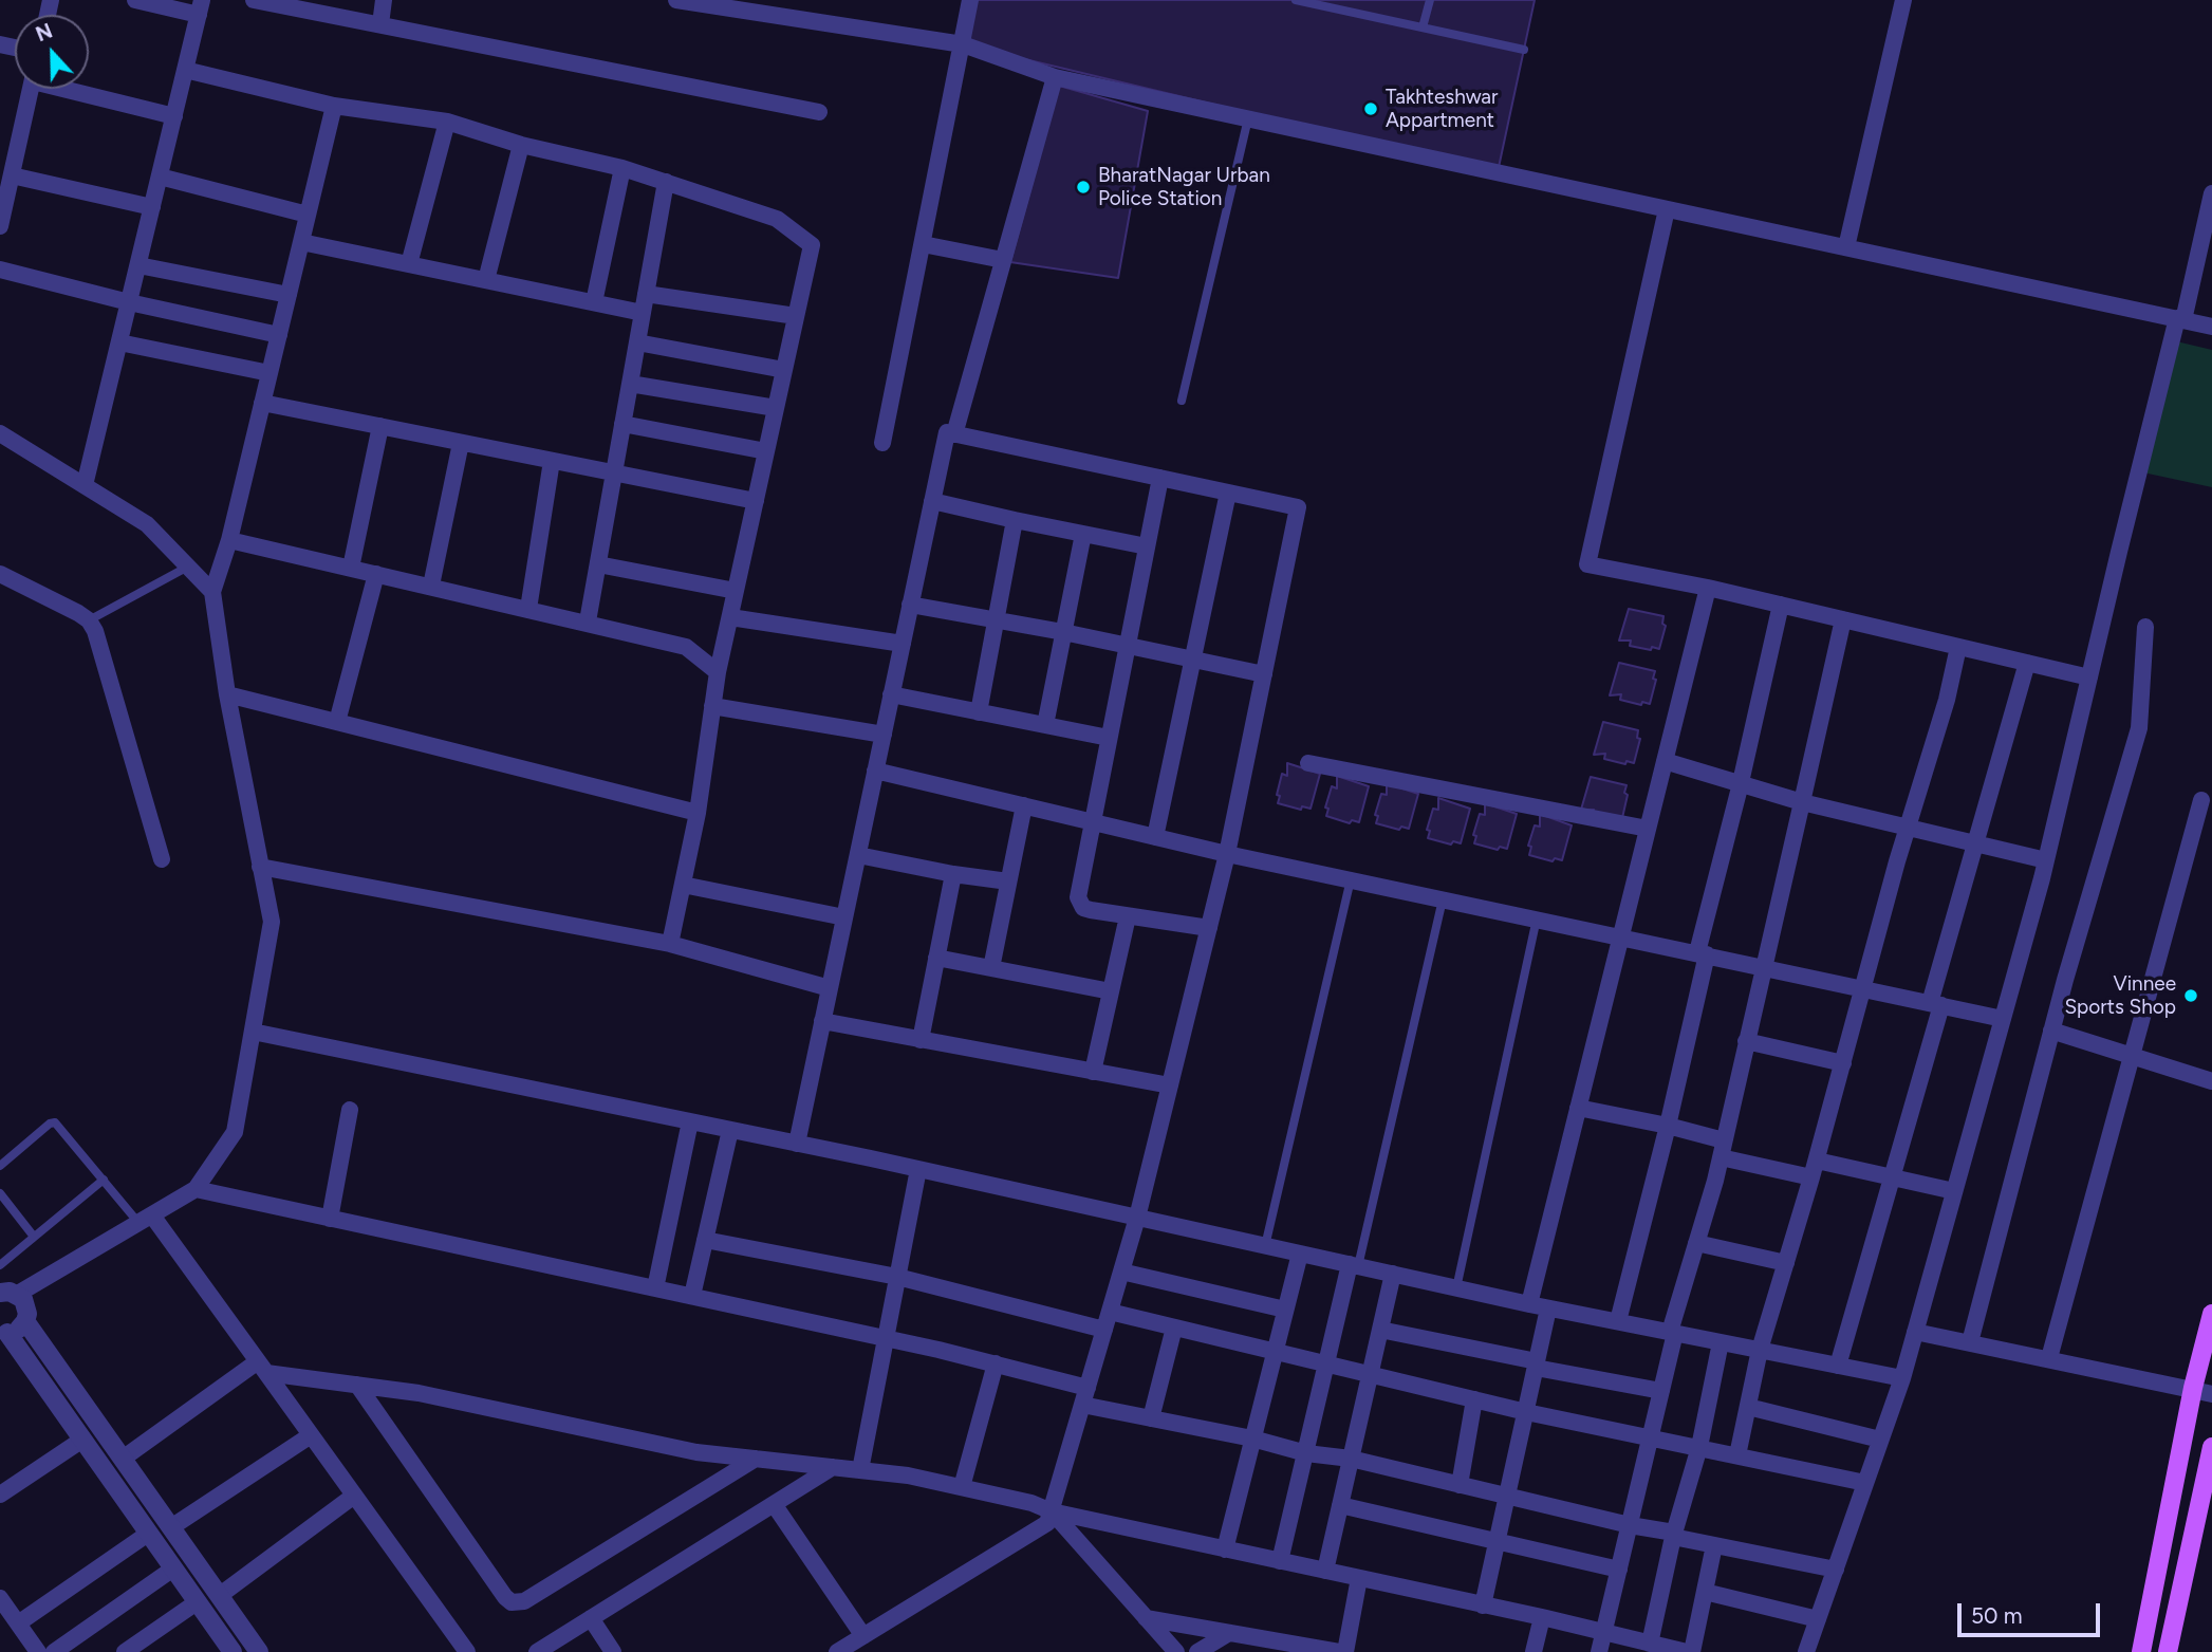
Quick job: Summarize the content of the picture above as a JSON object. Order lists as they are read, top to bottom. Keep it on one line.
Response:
{"places":["Takhteshwar Appartment","BharatNagar Urban Police Station","Vinnee Sports Shop"],"scale_bar":"50 m","north":"top"}
